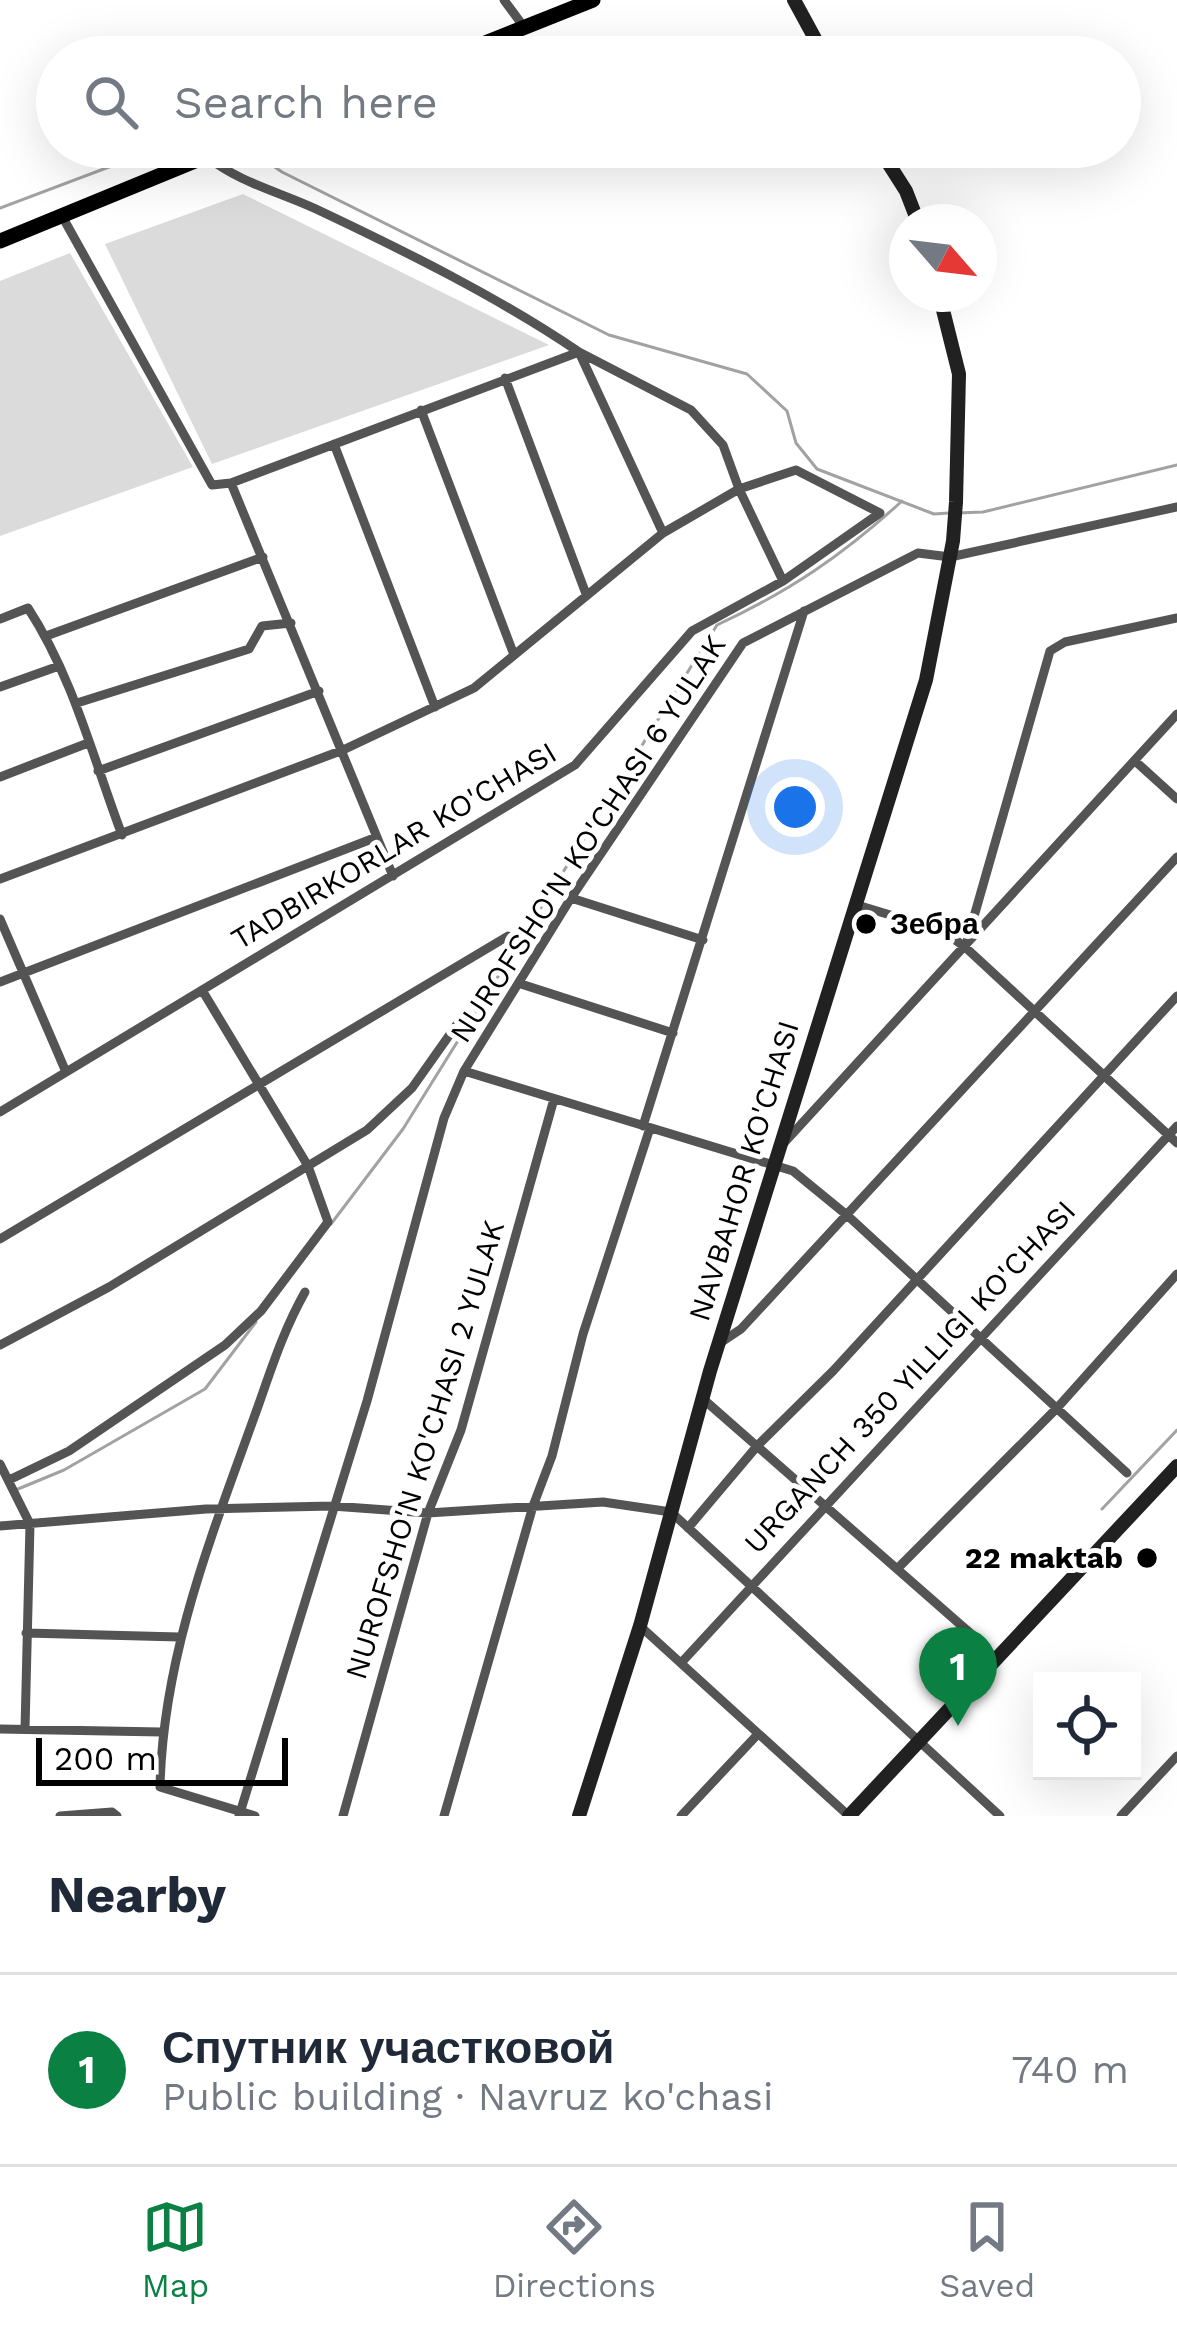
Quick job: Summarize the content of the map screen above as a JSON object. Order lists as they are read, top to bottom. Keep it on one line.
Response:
{"streets":{"main road":["NAVBAHOR KO'CHASI"],"street":["NUROFSHO'N KO'CHASI 6 YULAK","TADBIRKORLAR KO'CHASI","URGANCH 350 YILLIGI KO'CHASI","NUROFSHO'N KO'CHASI 2 YULAK"]},"crossings":[["NUROFSHO'N KO'CHASI 6 YULAK","NAVBAHOR KO'CHASI"]],"places":["Зебра","22 maktab"],"scale_bar":"200 m","north":"bottom right","page":{"search":"Search here","pins":"1","scale":"200 m","heading":"Nearby","list":[{"mark":"1","name":"Спутник участковой","note":"Public building · Navruz ko'chasi","value":"740 m"}],"nav":["Map","Directions","Saved"]}}
